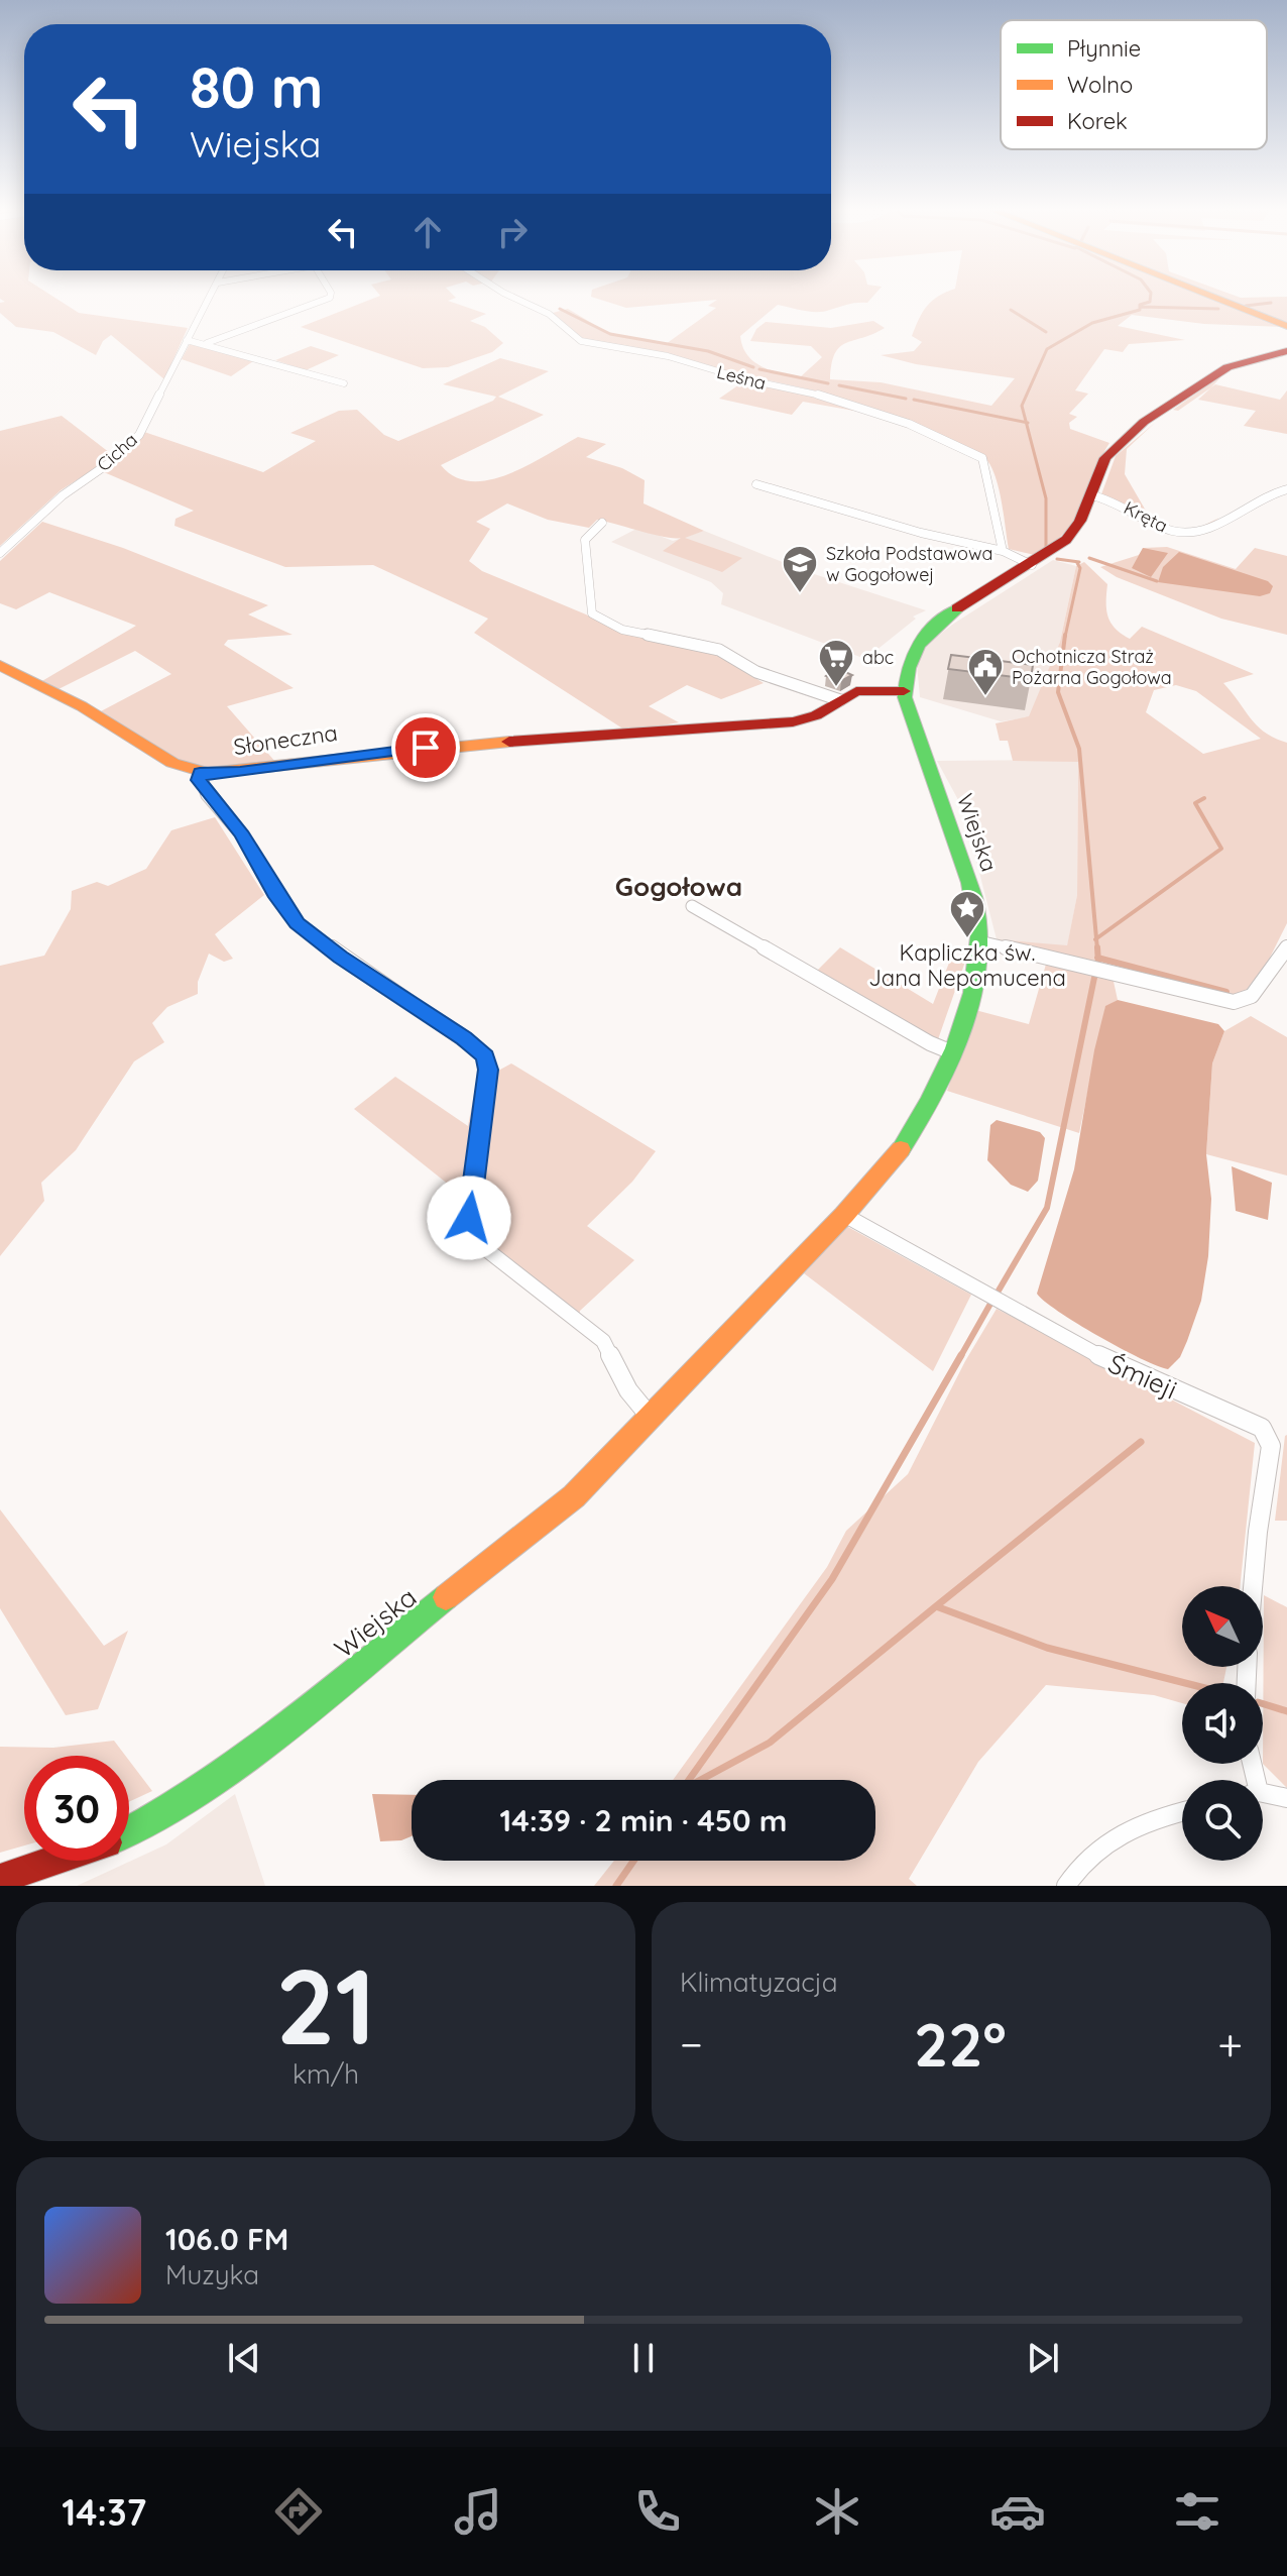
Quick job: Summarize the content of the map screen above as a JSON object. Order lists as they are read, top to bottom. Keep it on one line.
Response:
{"streets":{"street":["Leśna","Cicha","Kręta","Słoneczna","Wiejska","Śmieji"]},"crossings":[["Słoneczna","Wiejska"],["Wiejska","Śmieji"]],"districts":["Gogołowa"],"places":{"school or university":["Szkoła Podstawowa w Gogołowej"],"supermarket":["abc"],"public building":["Ochotnicza Straż Pożarna Gogołowa"],"place":["Kapliczka św. Jana Nepomucena"]},"legend":["Płynnie","Wolno","Korek"],"north":"top left","page":{"turn":["80 m","Wiejska"],"limit":"30","trip":"14:39 · 2 min · 450 m","tile":[["21","km/h"],"Klimatyzacja"],"heat":["−","22°","+"],"song":["106.0 FM","Muzyka"],"tabs":"14:37"}}
